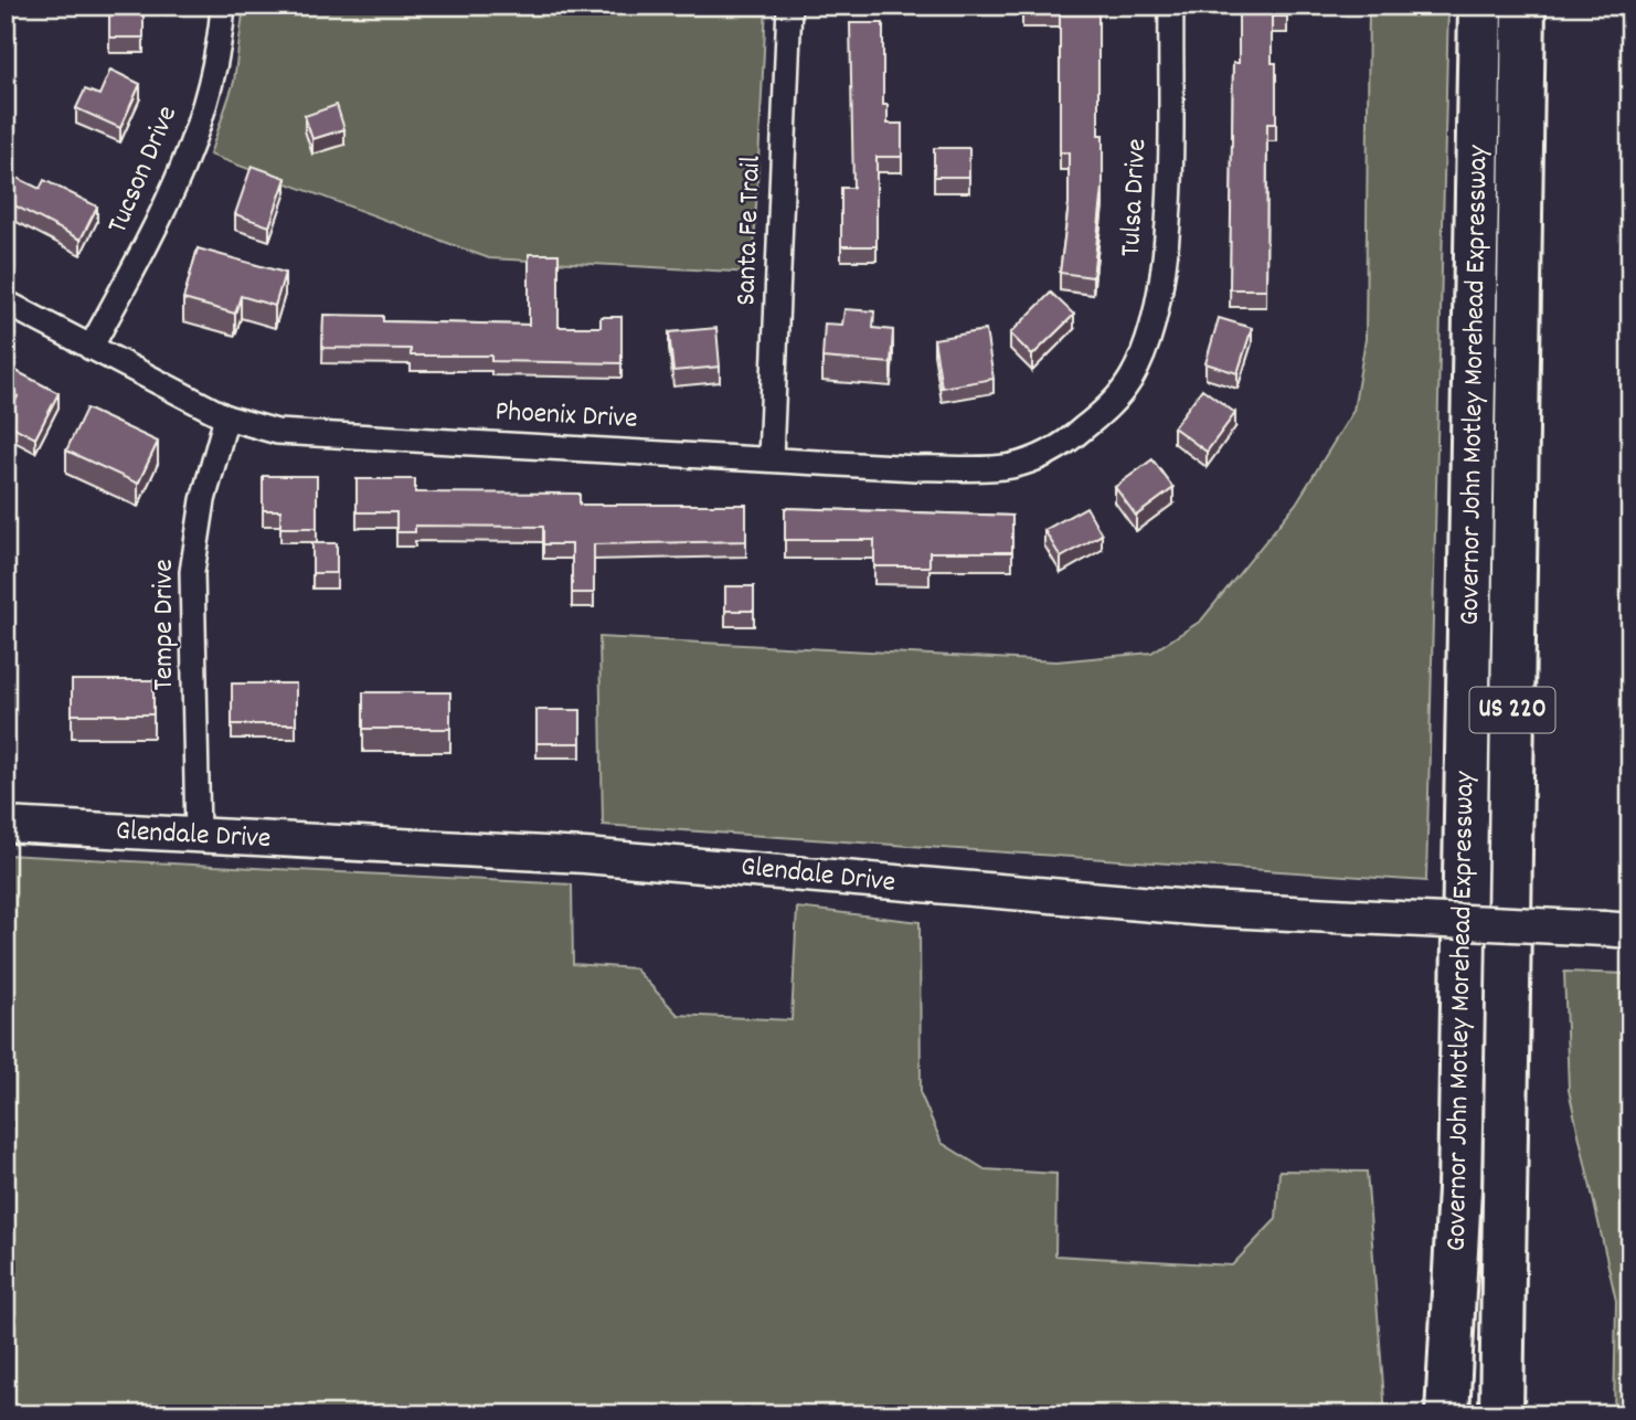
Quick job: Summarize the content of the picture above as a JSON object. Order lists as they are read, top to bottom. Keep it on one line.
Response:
{"streets":{"highway":["Governor John Motley Morehead Expressway","US 220"],"street":["Tucson Drive","Tulsa Drive","Santa Fe Trail","Phoenix Drive","Tempe Drive","Glendale Drive"]},"crossings":[["Tucson Drive","Phoenix Drive"],["Tulsa Drive","Phoenix Drive"],["Santa Fe Trail","Phoenix Drive"],["Phoenix Drive","Tempe Drive"],["Tempe Drive","Glendale Drive"]]}
